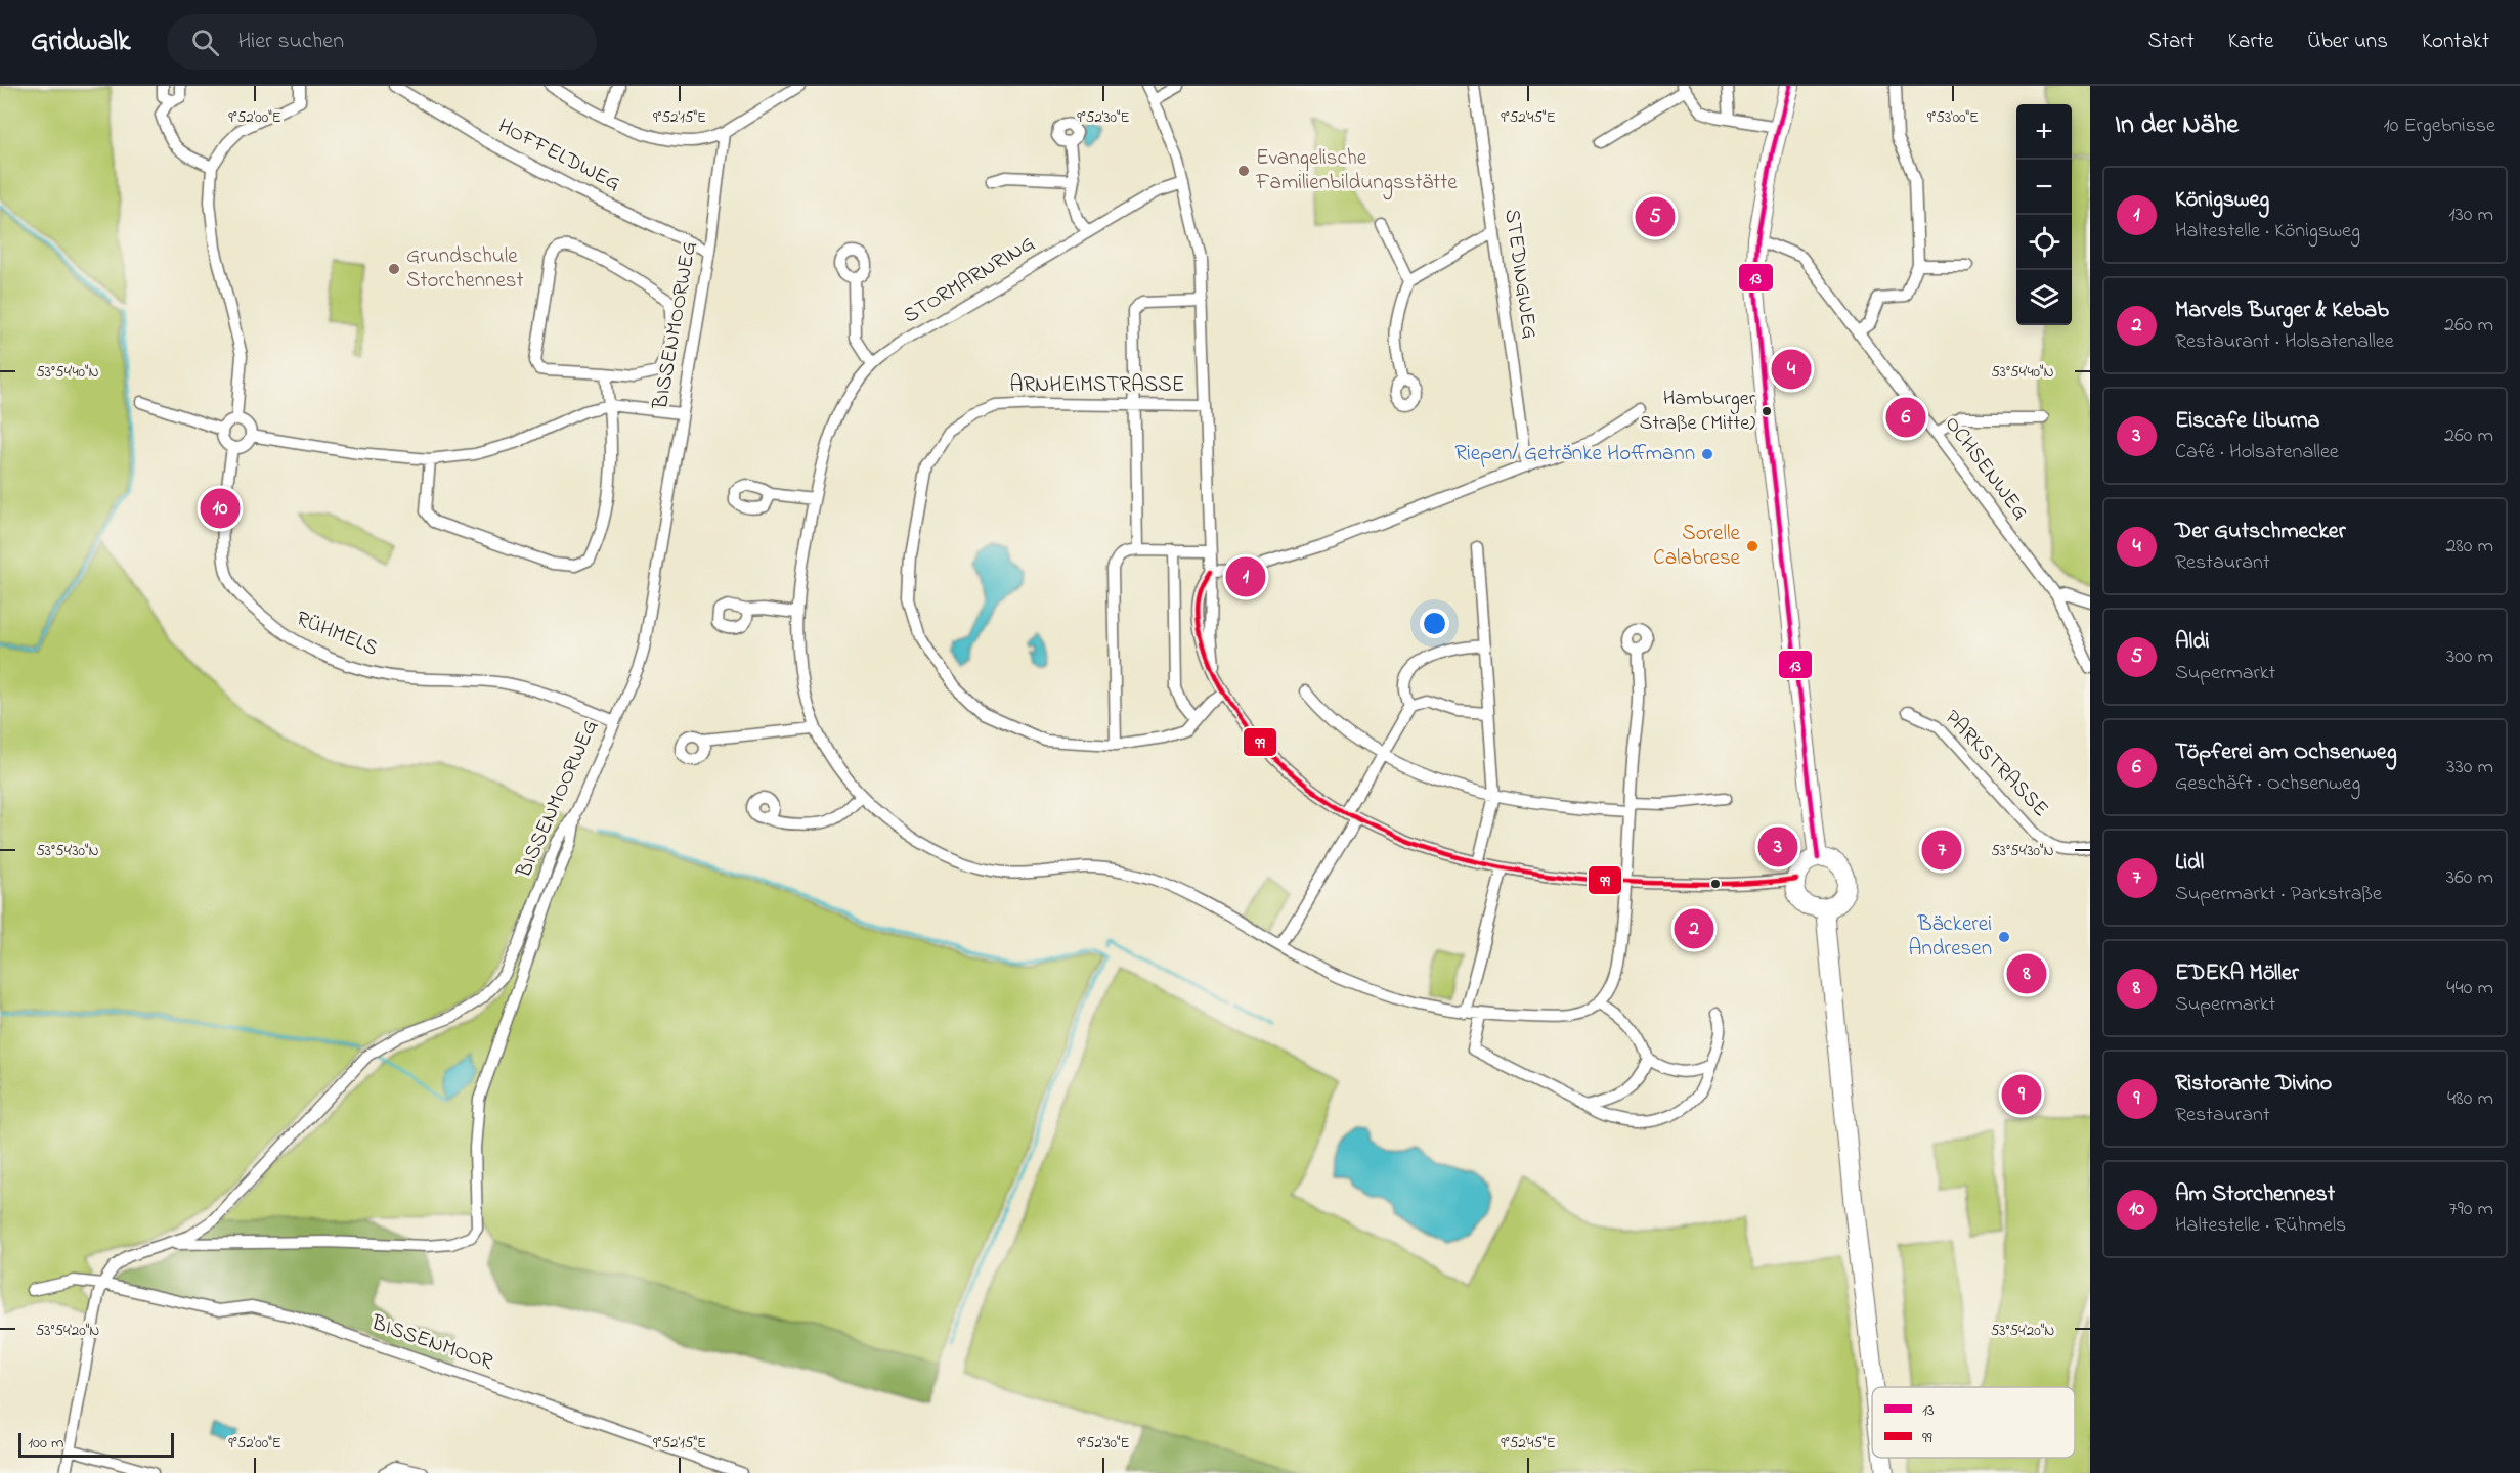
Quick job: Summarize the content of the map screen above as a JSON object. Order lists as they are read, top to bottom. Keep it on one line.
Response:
{"streets":{"street":["HOFFELDWEG","STEDINGWEG","STORMARNRING","BISSENMOORWEG","ARNHEIMSTRASSE","OCHSENWEG","RÜHMELS","PARKSTRASSE","BISSENMOOR"]},"crossings":[["HOFFELDWEG","BISSENMOORWEG"],["BISSENMOORWEG","RÜHMELS"],["BISSENMOORWEG","BISSENMOOR"]],"places":["Evangelische Familienbildungsstätte","Grundschule Storchennest","Hamburger Straße (Mitte)","Riepen/ Getränke Hoffmann","Sorelle Calabrese","Bäckerei Andresen"],"lines":["transit line 13","transit line 99"],"legend":["13","99"],"scale_bar":"100 m","page":{"header":"Gridwalk","search":"Hier suchen","nav":["Start","Karte","Über uns","Kontakt"],"heading":["In der Nähe","10 Ergebnisse"],"map_buttons":["+","−"],"list":[{"mark":"1","name":"Königsweg","note":"Haltestelle · Königsweg","value":"130 m"},{"mark":"2","name":"Marvels Burger & Kebab","note":"Restaurant · Holsatenallee","value":"260 m"},{"mark":"3","name":"Eiscafe Liburna","note":"Café · Holsatenallee","value":"260 m"},{"mark":"4","name":"Der Gutschmecker","note":"Restaurant","value":"280 m"},{"mark":"5","name":"Aldi","note":"Supermarkt","value":"300 m"},{"mark":"6","name":"Töpferei am Ochsenweg","note":"Geschäft · Ochsenweg","value":"330 m"},{"mark":"7","name":"Lidl","note":"Supermarkt · Parkstraße","value":"360 m"},{"mark":"8","name":"EDEKA Möller","note":"Supermarkt","value":"440 m"},{"mark":"9","name":"Ristorante Divino","note":"Restaurant","value":"480 m"},{"mark":"10","name":"Am Storchennest","note":"Haltestelle · Rühmels","value":"790 m"}],"pins":["5","4","6","10","1","3","7","2","8","9"],"scale":"100 m"},"coordinates":["9°52'00\"E","9°52'15\"E","9°52'30\"E","9°52'45\"E","9°53'00\"E","53°54'40\"N","53°54'30\"N","53°54'20\"N"]}
